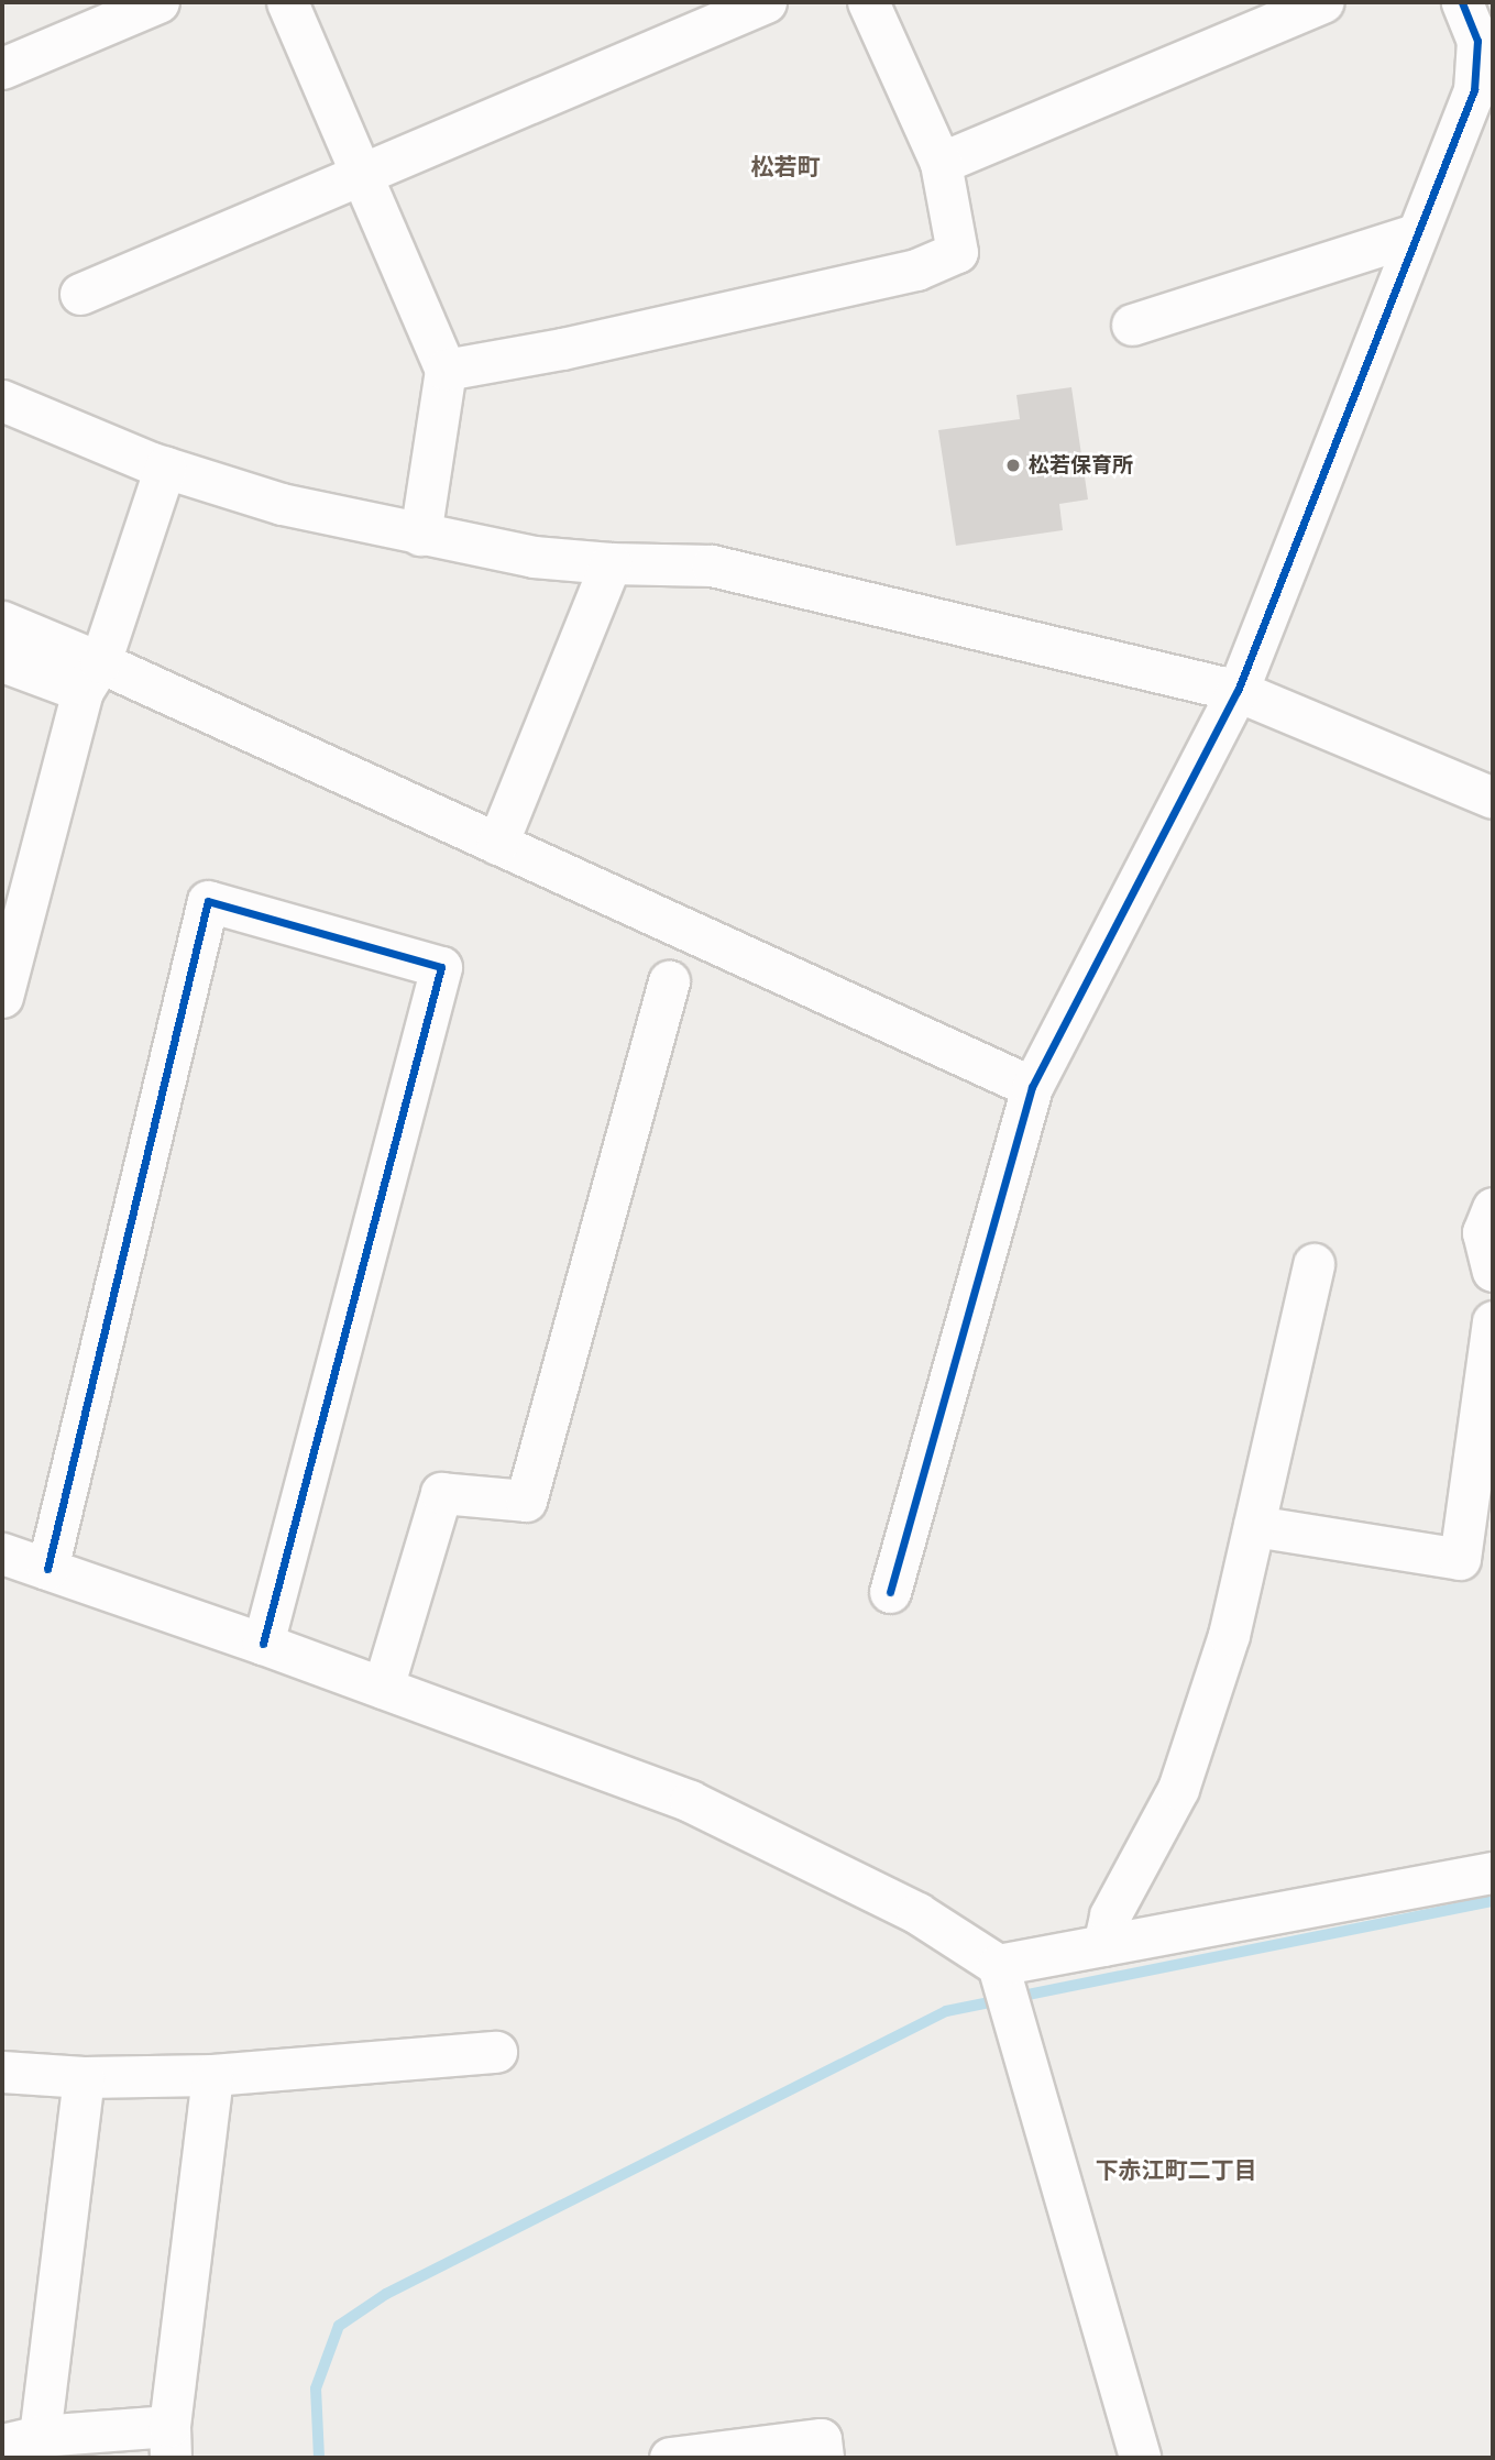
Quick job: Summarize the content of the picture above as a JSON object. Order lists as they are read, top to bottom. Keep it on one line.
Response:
{"districts":["松若町","下赤江町二丁目"],"places":["松若保育所"]}
